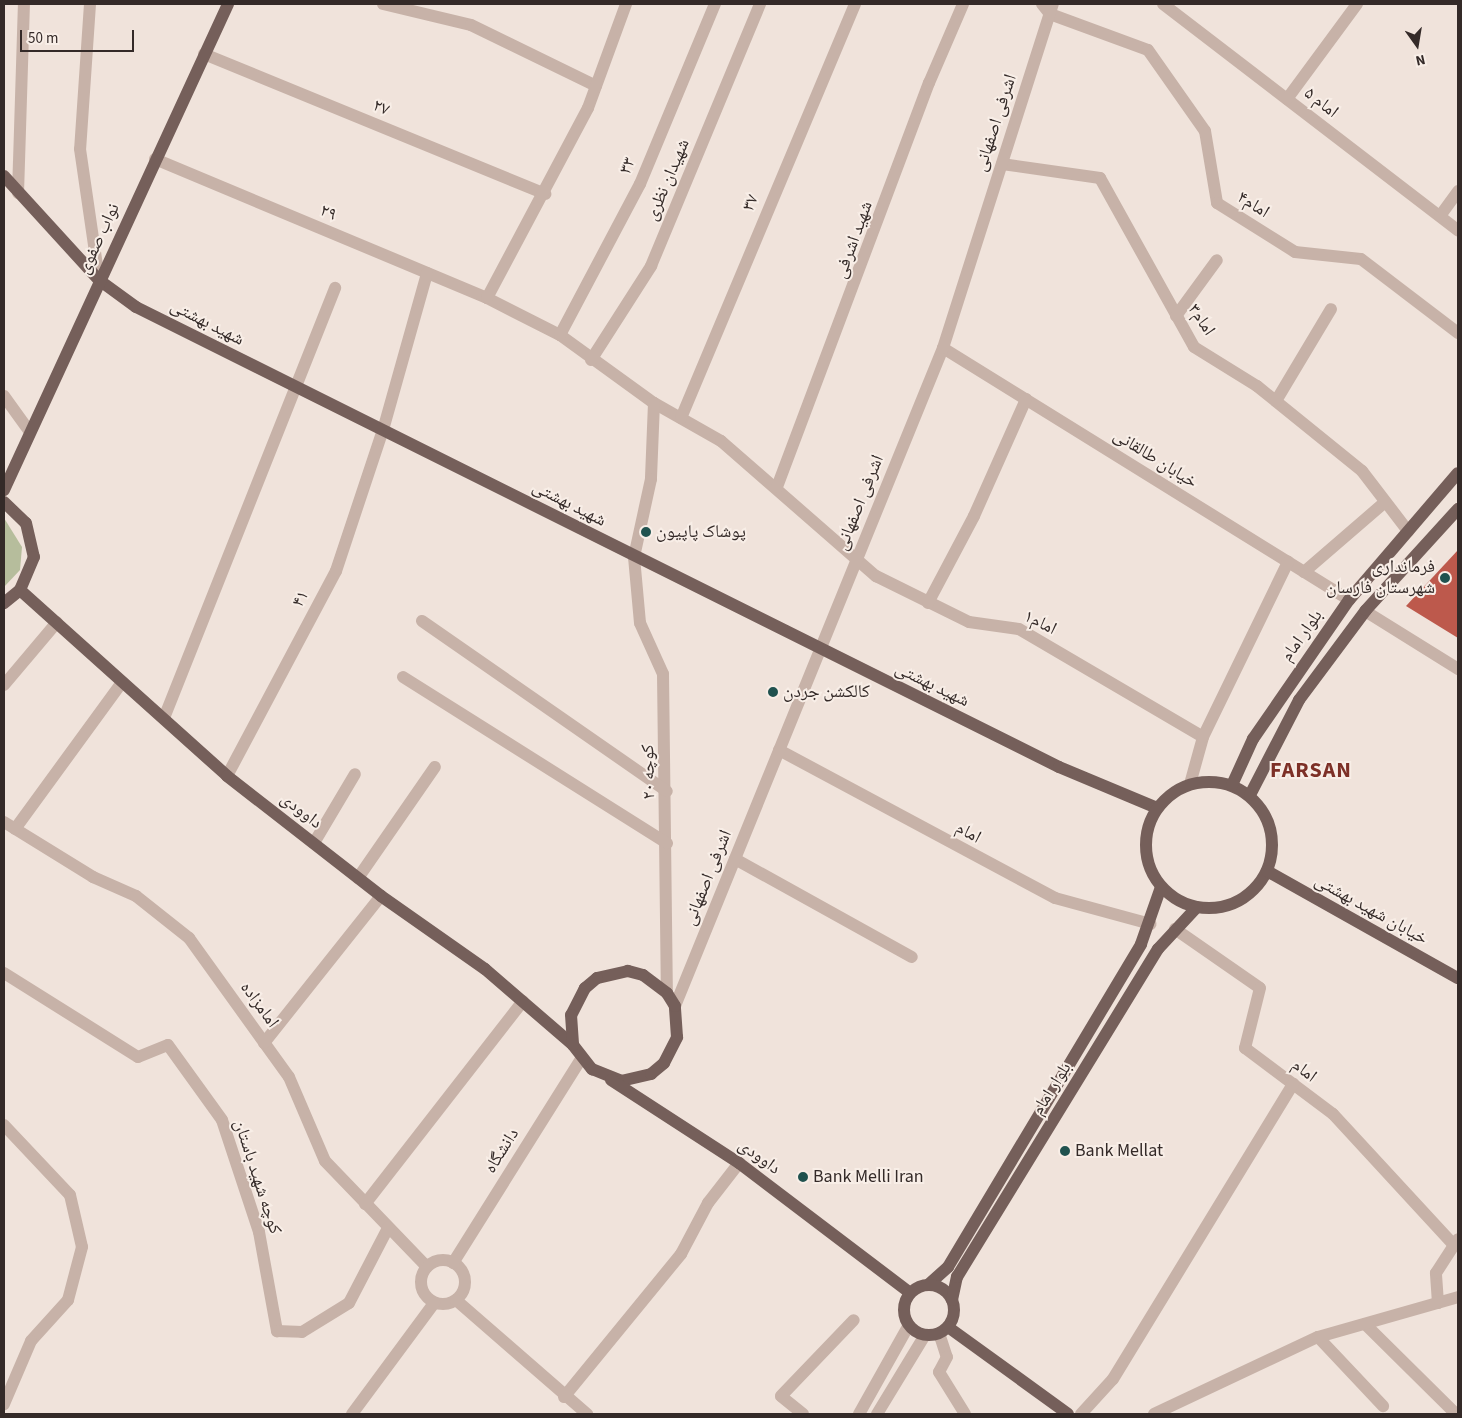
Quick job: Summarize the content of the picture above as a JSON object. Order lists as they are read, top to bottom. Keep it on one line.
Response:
{"streets":{"main road":["نواب صفوی","شهید بهشتی","بلوار امام","داوودی","خیابان شهید بهشتی"],"street":["امام ۵","۲۷","اشرفی اصفهانی","۳۳","شهیدان نظری","۳۷","امام۴","۲۹","شهید اشرفی","امام۳","خیابان طالقانی","۴۱","امام۱","کوچه ۲۰","امام","امامزاده","دانشگاه","کوچه شهید باستان"]},"crossings":[["۲۷","نواب صفوی"],["اشرفی اصفهانی","امام۴"],["اشرفی اصفهانی","امام۳"],["اشرفی اصفهانی","شهید بهشتی"],["اشرفی اصفهانی","خیابان طالقانی"],["اشرفی اصفهانی","امام۱"],["اشرفی اصفهانی","کوچه ۲۰"],["اشرفی اصفهانی","داوودی"],["اشرفی اصفهانی","امام"],["اشرفی اصفهانی","دانشگاه"],["۳۳","۲۹"],["شهیدان نظری","۲۹"],["۳۷","۲۹"],["۳۷","امام۱"],["۲۹","نواب صفوی"],["۲۹","۴۱"],["۲۹","امام۱"],["۲۹","کوچه ۲۰"],["نواب صفوی","شهید بهشتی"],["شهید اشرفی","امام۱"],["امام۳","بلوار امام"],["شهید بهشتی","۴۱"],["شهید بهشتی","بلوار امام"],["شهید بهشتی","کوچه ۲۰"],["شهید بهشتی","خیابان شهید بهشتی"],["خیابان طالقانی","بلوار امام"],["۴۱","داوودی"],["بلوار امام","داوودی"],["بلوار امام","امام"],["بلوار امام","خیابان شهید بهشتی"],["کوچه ۲۰","داوودی"],["کوچه ۲۰","دانشگاه"],["داوودی","دانشگاه"],["امامزاده","دانشگاه"],["امامزاده","کوچه شهید باستان"]],"districts":["FARSAN"],"places":["پوشاک پاپیون","فرمانداری شهرستان فارسان","کالکشن جردن","Bank Mellat","Bank Melli Iran"],"scale_bar":"50 m","north":"bottom"}
